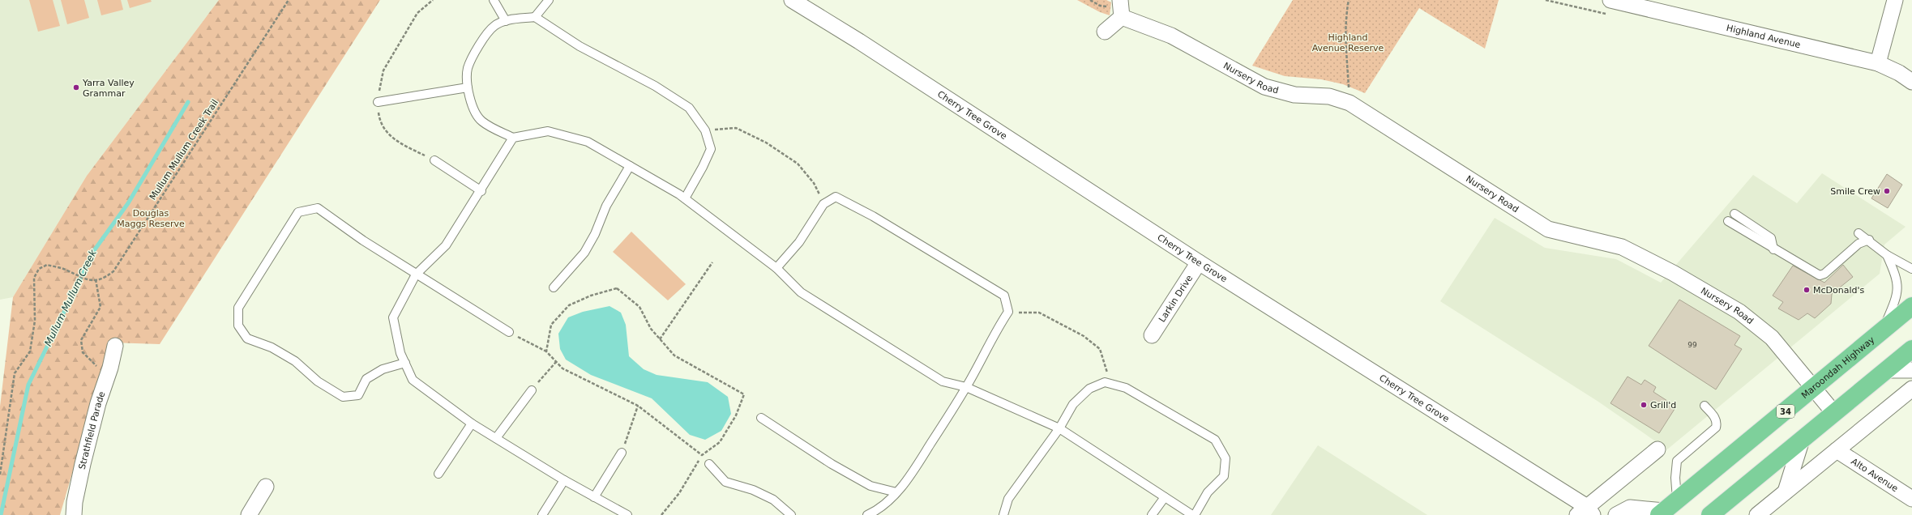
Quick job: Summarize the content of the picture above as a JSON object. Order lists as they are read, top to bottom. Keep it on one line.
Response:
{"streets":{"highway":["Maroondah Highway","34"],"street":["Highland Avenue","Nursery Road","Cherry Tree Grove","Larkin Drive","Strathfield Parade","Alto Avenue"],"path":["Mullum Mullum Creek Trail"]},"crossings":[["Nursery Road","Maroondah Highway"],["Cherry Tree Grove","Larkin Drive"]],"water":["Mullum Mullum Creek"],"parks":["Highland Avenue Reserve","Douglas Maggs Reserve"],"places":["Yarra Valley Grammar","Smile Crew","McDonald's","Grill'd"],"house_numbers":["99"]}
